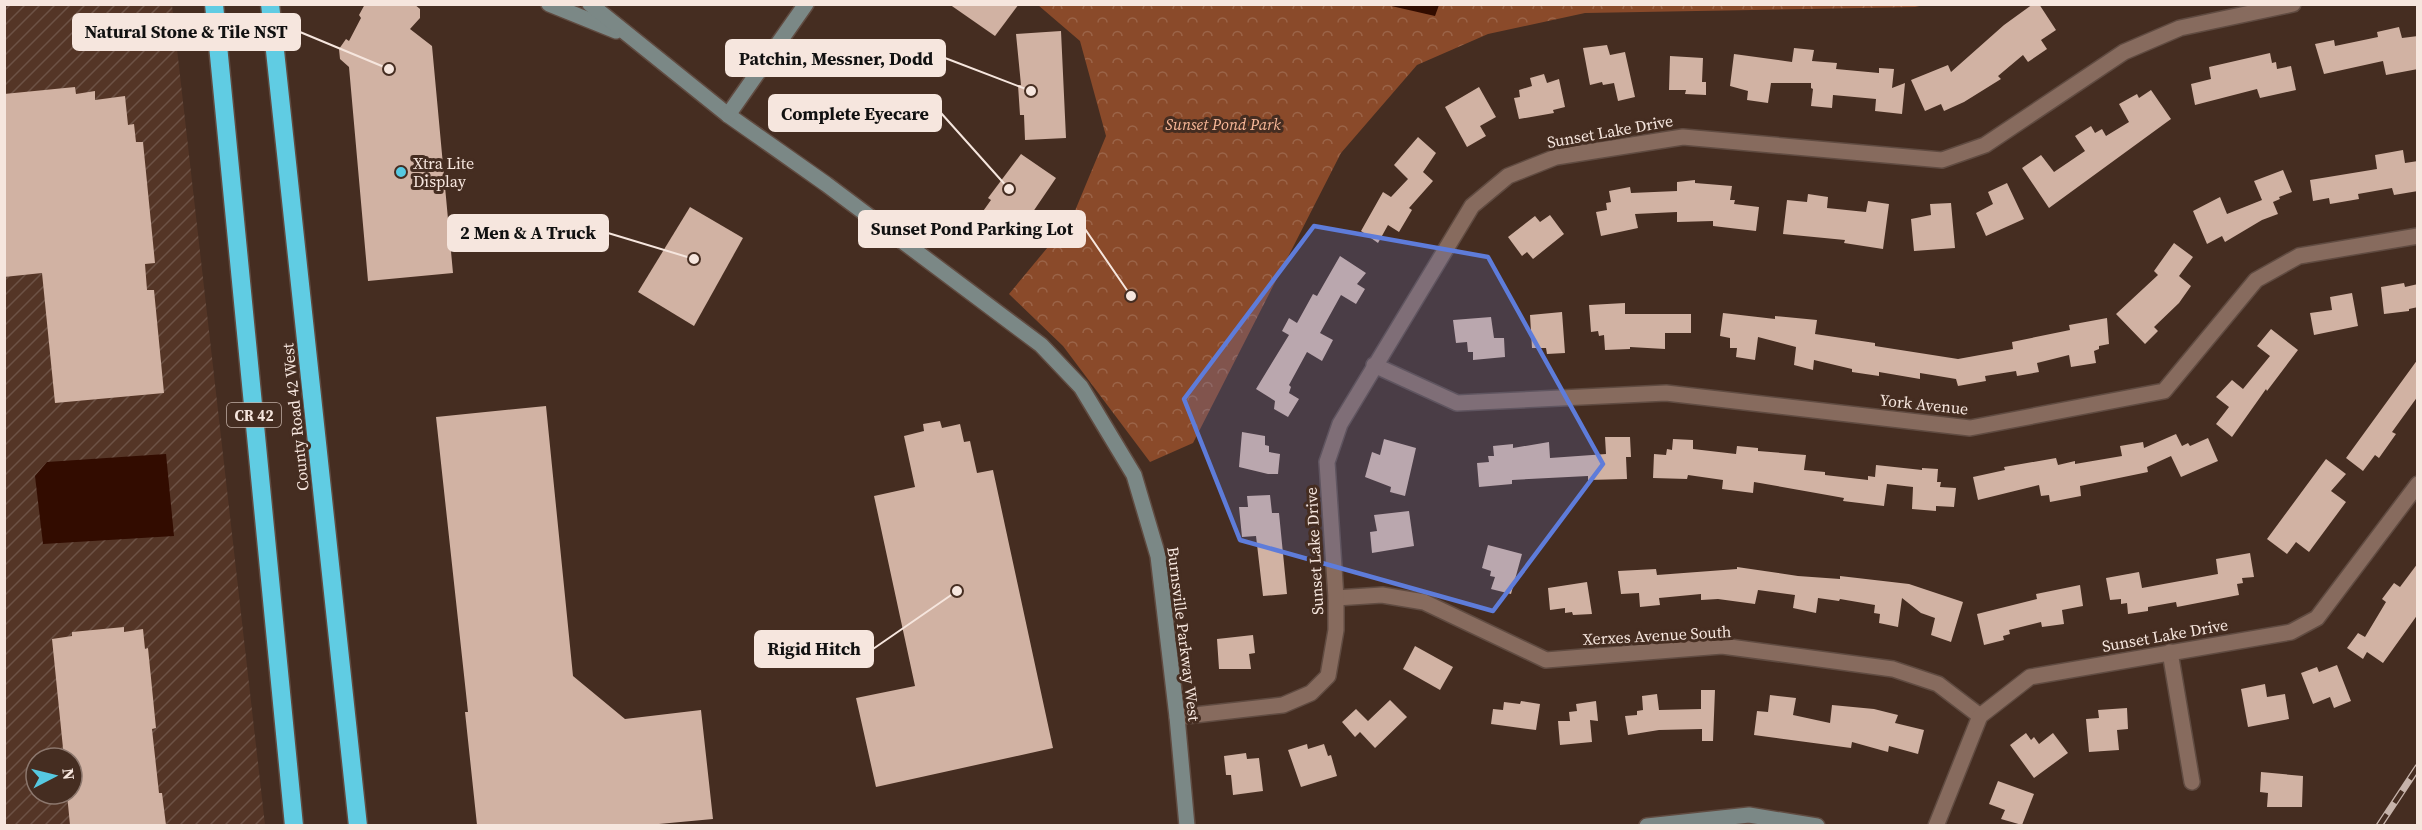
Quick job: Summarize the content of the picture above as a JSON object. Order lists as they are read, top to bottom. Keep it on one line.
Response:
{"streets":{"highway":["CR 42","County Road 42 West"],"street":["Sunset Lake Drive","York Avenue","Burnsville Parkway West","Xerxes Avenue South"]},"crossings":[["Sunset Lake Drive","York Avenue"],["Sunset Lake Drive","Burnsville Parkway West"],["Sunset Lake Drive","Xerxes Avenue South"]],"parks":["Sunset Pond Park"],"places":["Natural Stone & Tile NST","Patchin, Messner, Dodd","Xtra Lite Display","Complete Eyecare","2 Men & A Truck","Sunset Pond Parking Lot","Rigid Hitch"],"north":"right"}
